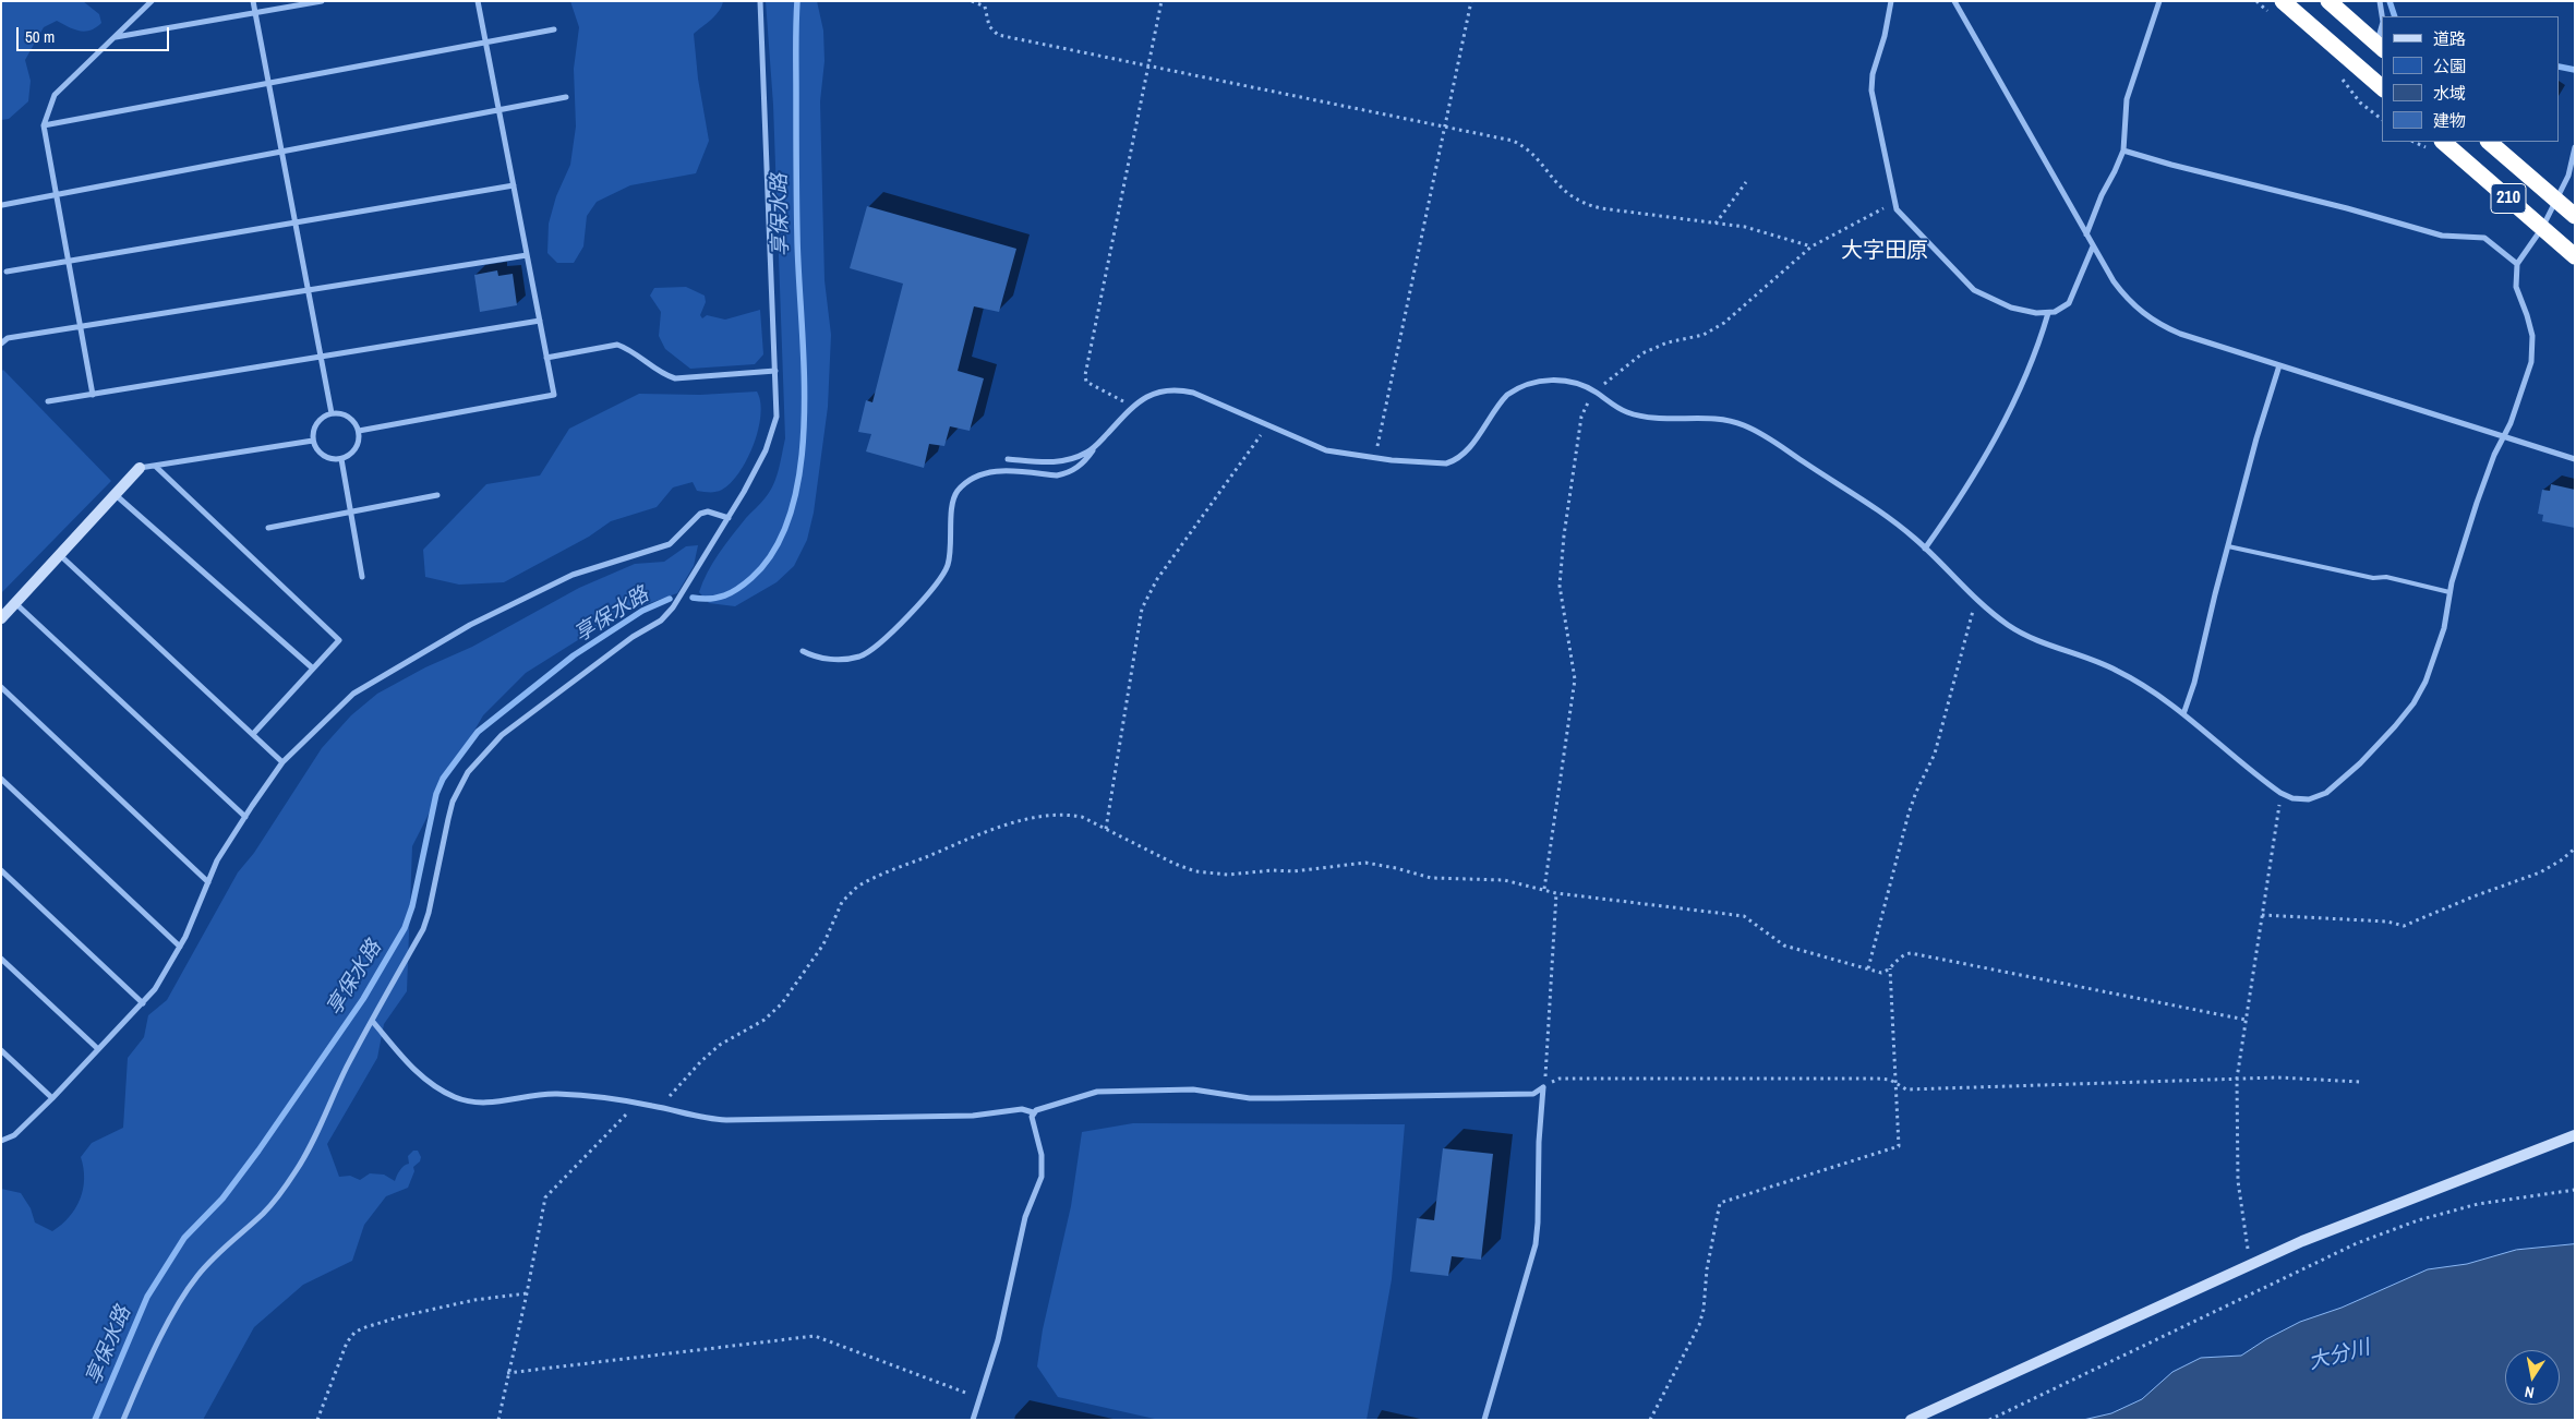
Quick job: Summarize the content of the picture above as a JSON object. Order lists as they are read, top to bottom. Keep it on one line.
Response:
{"streets":{"highway":["210"]},"districts":["大字田原"],"water":["享保水路","大分川"],"legend":["道路","公園","水域","建物"],"scale_bar":"50 m","north":"bottom"}
